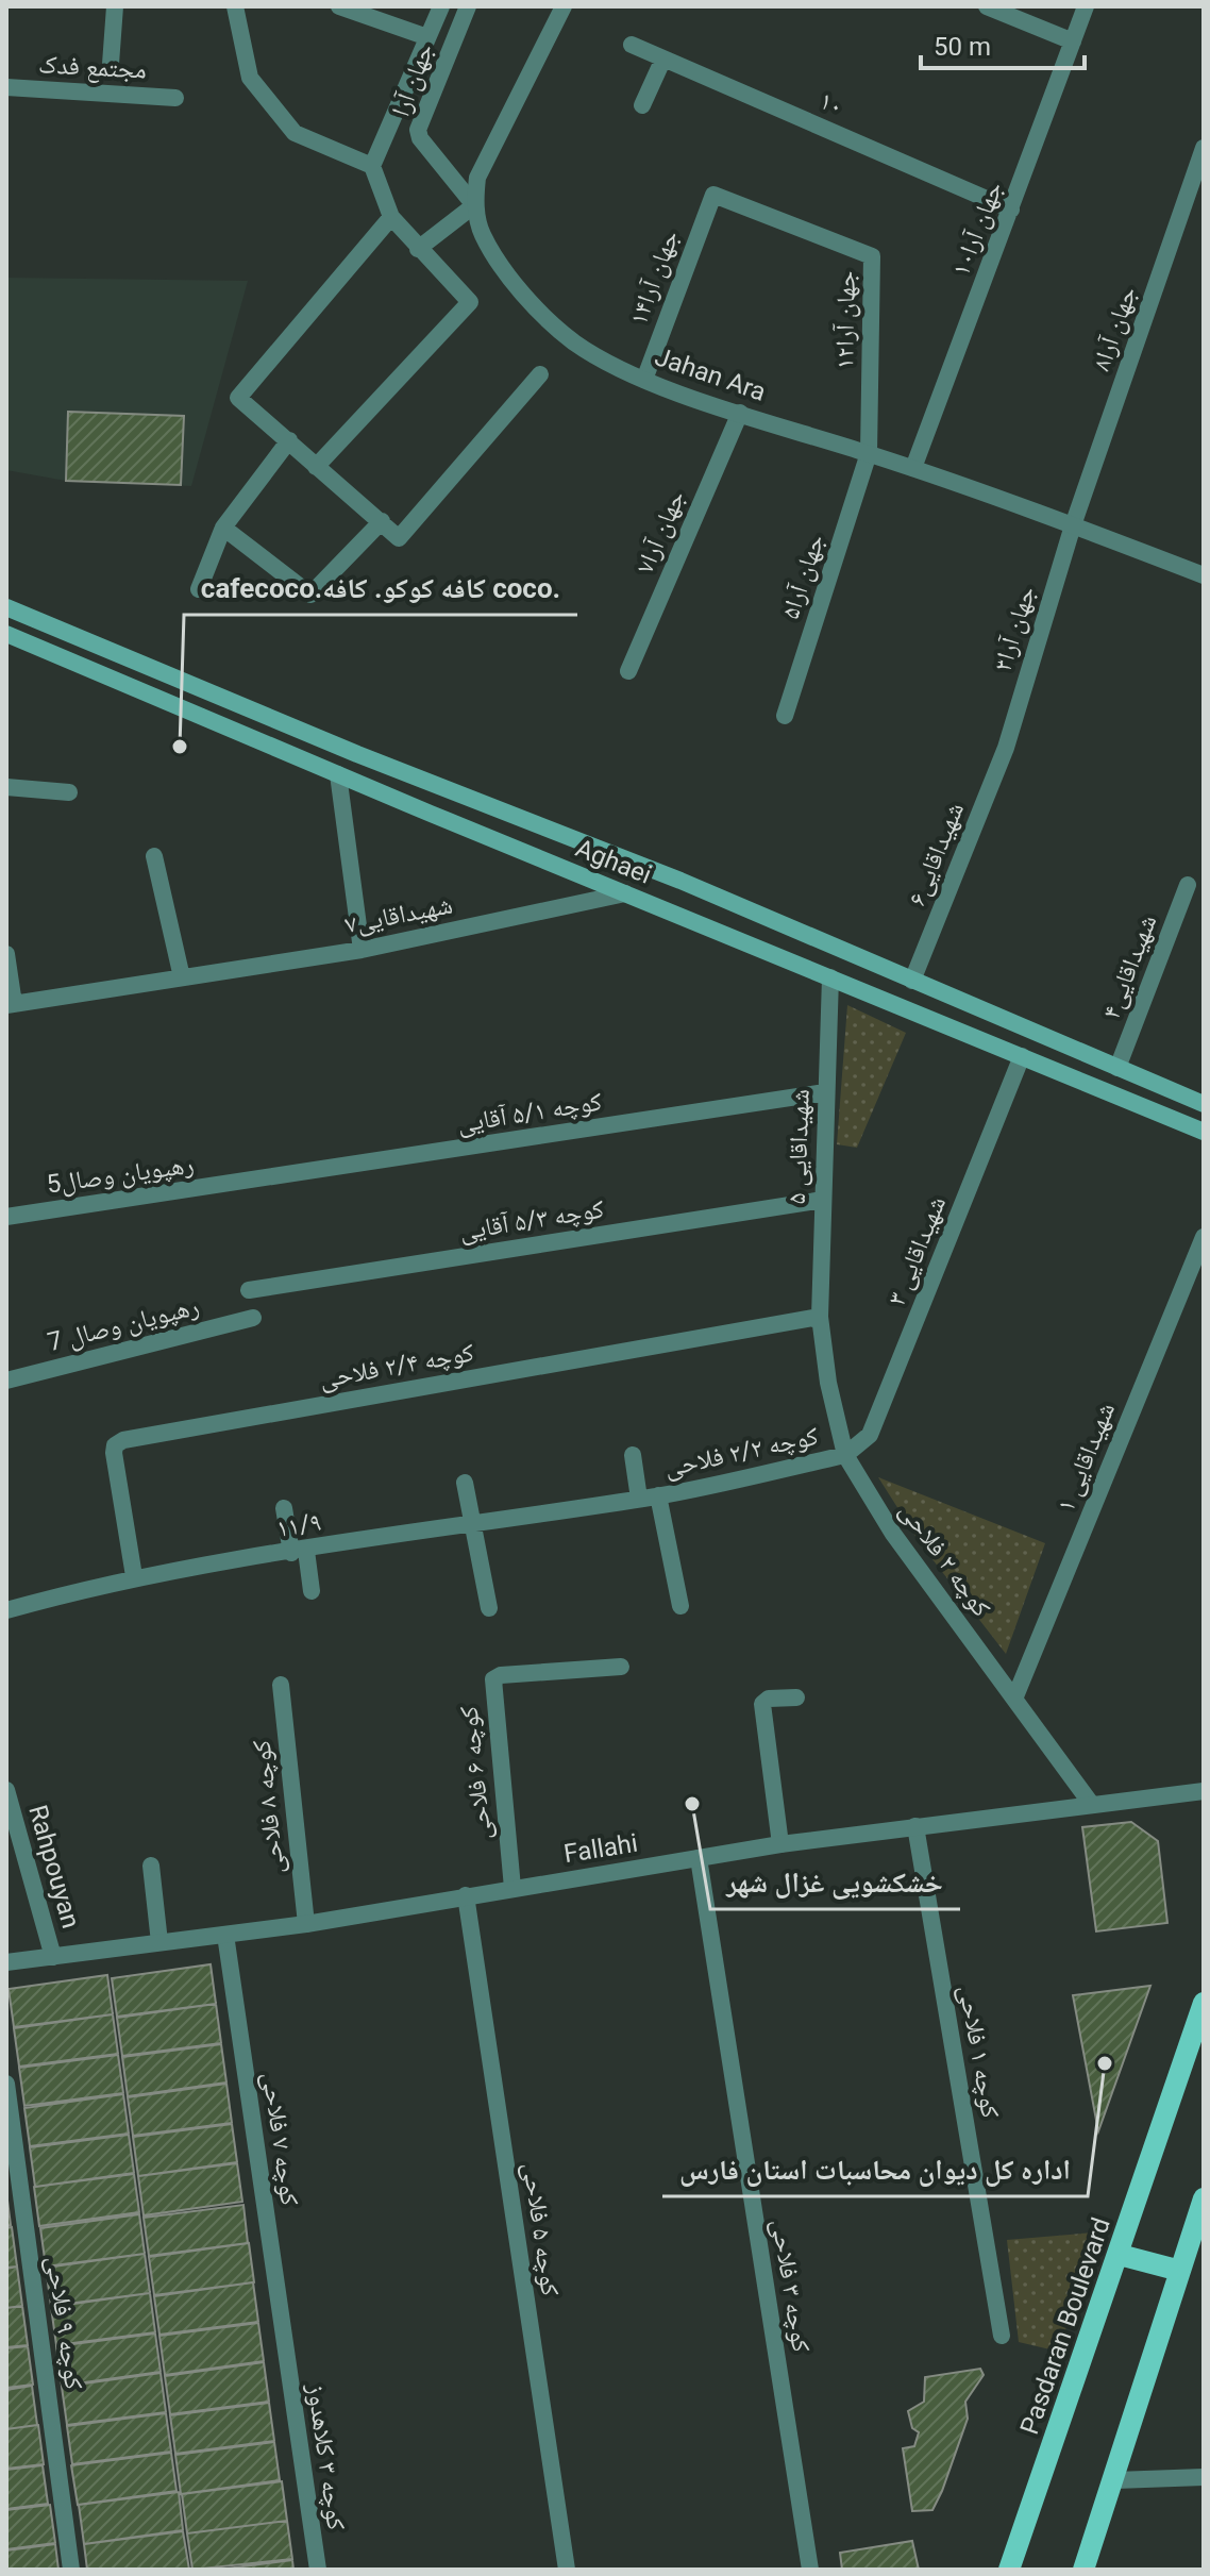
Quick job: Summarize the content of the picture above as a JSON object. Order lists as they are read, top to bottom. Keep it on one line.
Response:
{"streets":{"main road":["Aghaei","Pasdaran Boulevard"],"street":["مجتمع فدک","جهان آرا","۱۰","جهان آرا۱۰","جهان آرا۱۴","جهان آرا۱۲","جهان آرا۸","Jahan Ara","جهان آرا۷","جهان آرا۵","جهان آرا۳","شهیداقایی۶","شهیداقایی۷","شهیداقایی۴","کوچه ۵/۱ آقایی","۵ شهیداقایی","رهپویان وصال5","کوچه ۵/۳ آقایی","۳ شهیداقایی","7 رهپویان وصال","کوچه ۲/۴ فلاحی","کوچه ۲/۲ فلاحی","۱ شهیداقایی","۱۱/۹","کوچه ۲ فلاحی","کوچه ۶ فلاحی","کوچه ۸ فلاحی","Fallahi","Rahpouyan","کوچه ۱ فلاحی","کوچه ۷ فلاحی","کوچه ۵ فلاحی","کوچه ۳ فلاحی","کوچه ۹ فلاحی","کوچه ۳ کلاهدوز"]},"crossings":[["جهان آرا","Jahan Ara"],["۱۰","جهان آرا۱۰"],["جهان آرا۱۰","Jahan Ara"],["جهان آرا۱۴","جهان آرا۱۲"],["جهان آرا۱۴","Jahan Ara"],["جهان آرا۱۲","Jahan Ara"],["جهان آرا۱۲","جهان آرا۵"],["جهان آرا۸","Jahan Ara"],["جهان آرا۸","جهان آرا۳"],["Jahan Ara","جهان آرا۷"],["Jahan Ara","جهان آرا۵"],["Jahan Ara","جهان آرا۳"],["جهان آرا۳","شهیداقایی۶"],["شهیداقایی۶","Aghaei"],["Aghaei","شهیداقایی۷"],["Aghaei","شهیداقایی۴"],["Aghaei","۵ شهیداقایی"],["Aghaei","۳ شهیداقایی"],["کوچه ۵/۱ آقایی","۵ شهیداقایی"],["کوچه ۵/۱ آقایی","رهپویان وصال5"],["۵ شهیداقایی","کوچه ۵/۳ آقایی"],["۵ شهیداقایی","کوچه ۲/۴ فلاحی"],["۵ شهیداقایی","کوچه ۲ فلاحی"],["۳ شهیداقایی","کوچه ۲/۲ فلاحی"],["۳ شهیداقایی","کوچه ۲ فلاحی"],["کوچه ۲/۴ فلاحی","۱۱/۹"],["کوچه ۲/۴ فلاحی","کوچه ۲ فلاحی"],["کوچه ۲/۲ فلاحی","۱۱/۹"],["کوچه ۲/۲ فلاحی","کوچه ۲ فلاحی"],["۱ شهیداقایی","کوچه ۲ فلاحی"],["کوچه ۲ فلاحی","Fallahi"],["کوچه ۶ فلاحی","Fallahi"],["کوچه ۸ فلاحی","Fallahi"],["Fallahi","Rahpouyan"],["Fallahi","کوچه ۱ فلاحی"],["Fallahi","کوچه ۷ فلاحی"],["Fallahi","کوچه ۵ فلاحی"],["Fallahi","کوچه ۳ فلاحی"],["کوچه ۷ فلاحی","کوچه ۳ کلاهدوز"]],"places":["cafecoco.کافه کوکو. کافه coco.","خشکشویی غزال شهر","اداره کل دیوان محاسبات استان فارس"],"scale_bar":"50 m"}
